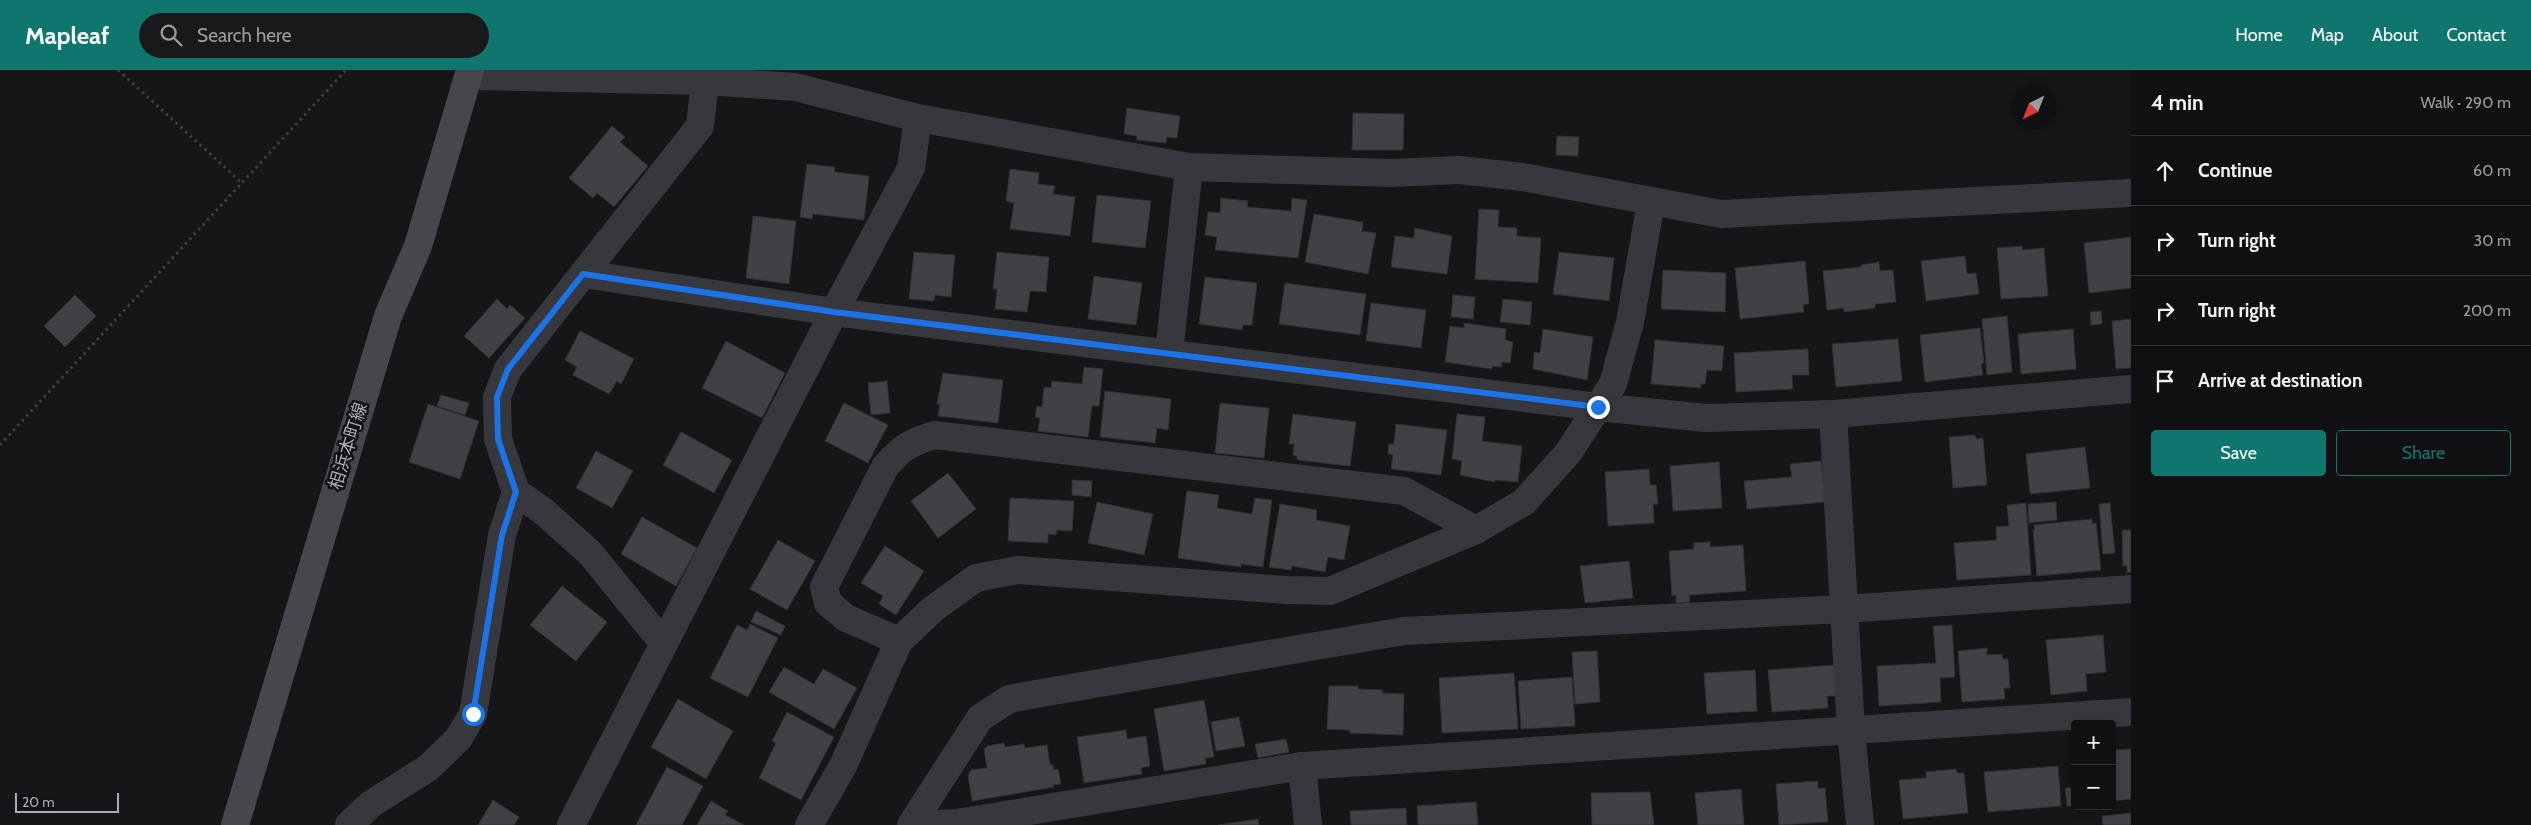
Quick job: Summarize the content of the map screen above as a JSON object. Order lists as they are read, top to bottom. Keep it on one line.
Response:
{"streets":{"main road":["相浜本町線"]},"scale_bar":"20 m","north":"bottom left","page":{"header":"Mapleaf","search":"Search here","nav":["Home","Map","About","Contact"],"heading":["4 min","Walk · 290 m"],"list":[["Continue","60 m"],["Turn right","30 m"],["Turn right","200 m"],"Arrive at destination"],"buttons":["Save","Share"],"map_buttons":["+","−"],"scale":"20 m"}}
